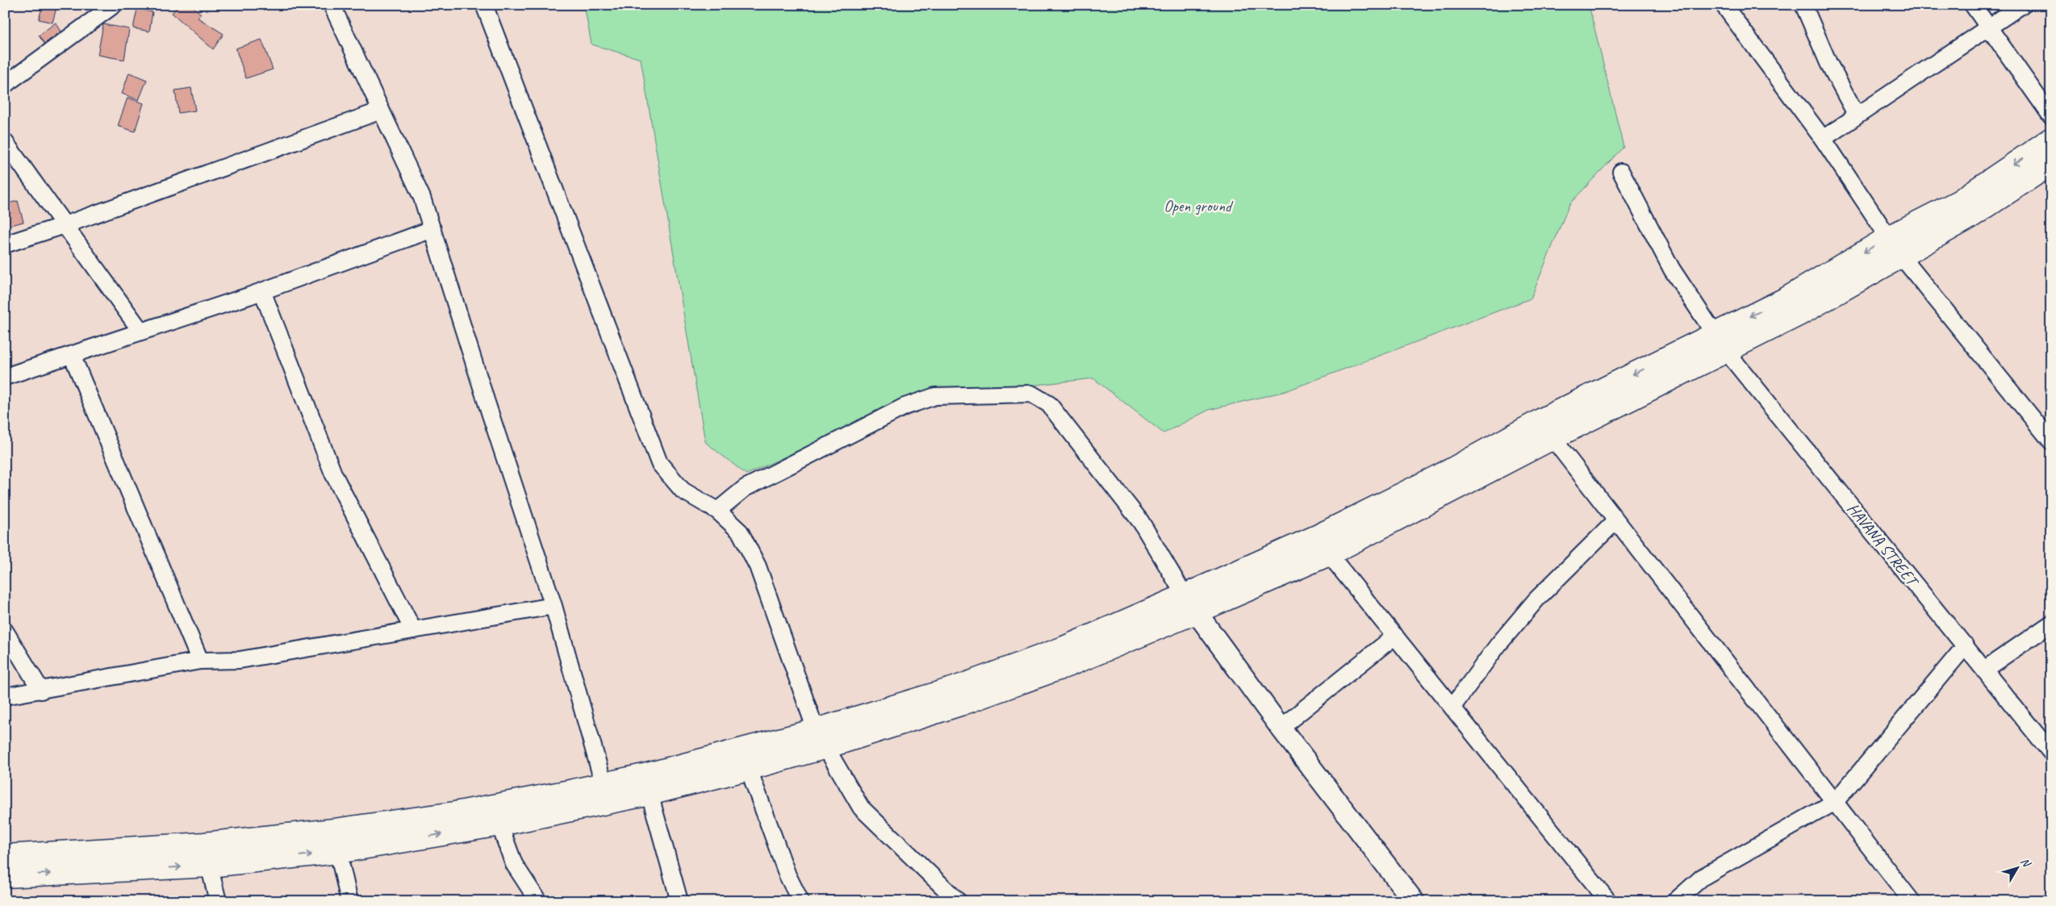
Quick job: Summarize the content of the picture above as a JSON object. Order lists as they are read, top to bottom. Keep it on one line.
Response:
{"streets":{"street":["HAVANA STREET"]},"parks":["Open ground"],"north":"top right"}
